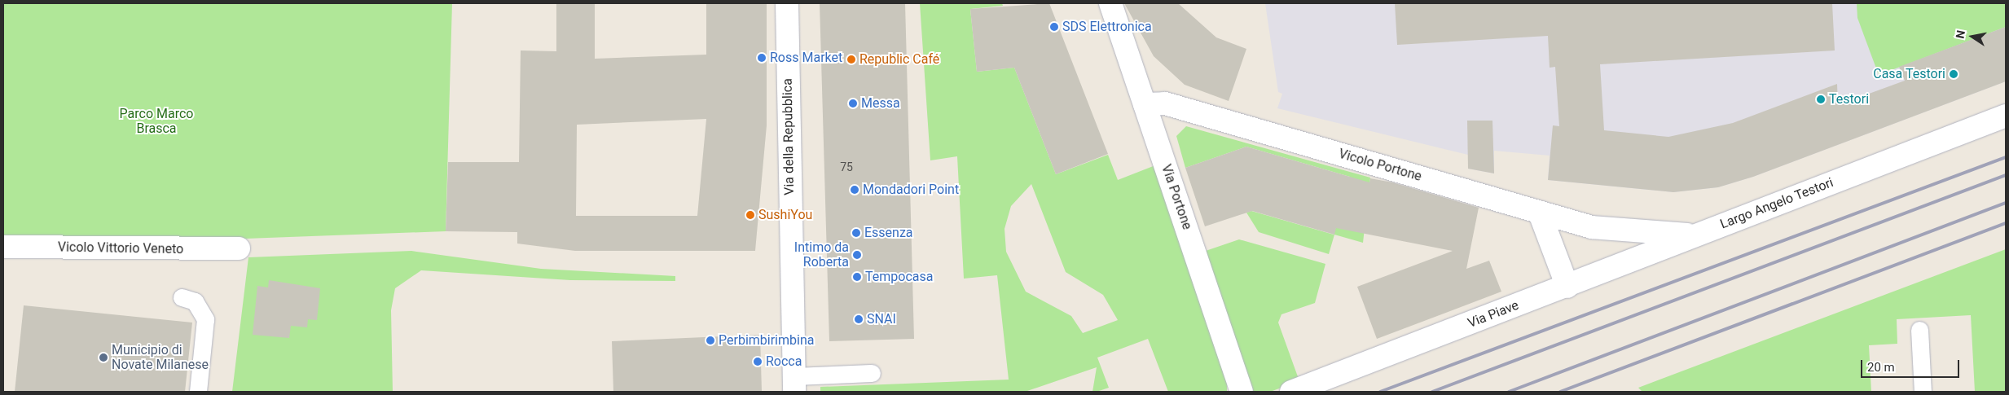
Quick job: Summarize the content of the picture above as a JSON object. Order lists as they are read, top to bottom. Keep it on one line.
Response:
{"streets":{"street":["Via della Repubblica","Vicolo Portone","Via Portone","Largo Angelo Testori","Vicolo Vittorio Veneto","Via Piave"]},"crossings":[["Vicolo Portone","Via Portone"],["Vicolo Portone","Largo Angelo Testori"],["Largo Angelo Testori","Via Piave"]],"parks":["Parco Marco Brasca"],"places":["SDS Elettronica","Ross Market","Republic Café","Casa Testori","Testori","Messa","Mondadori Point","SushiYou","Essenza","Intimo da Roberta","Tempocasa","SNAI","Perbimbirimbina","Municipio di Novate Milanese","Rocca"],"house_numbers":["75"],"scale_bar":"20 m","north":"left"}
